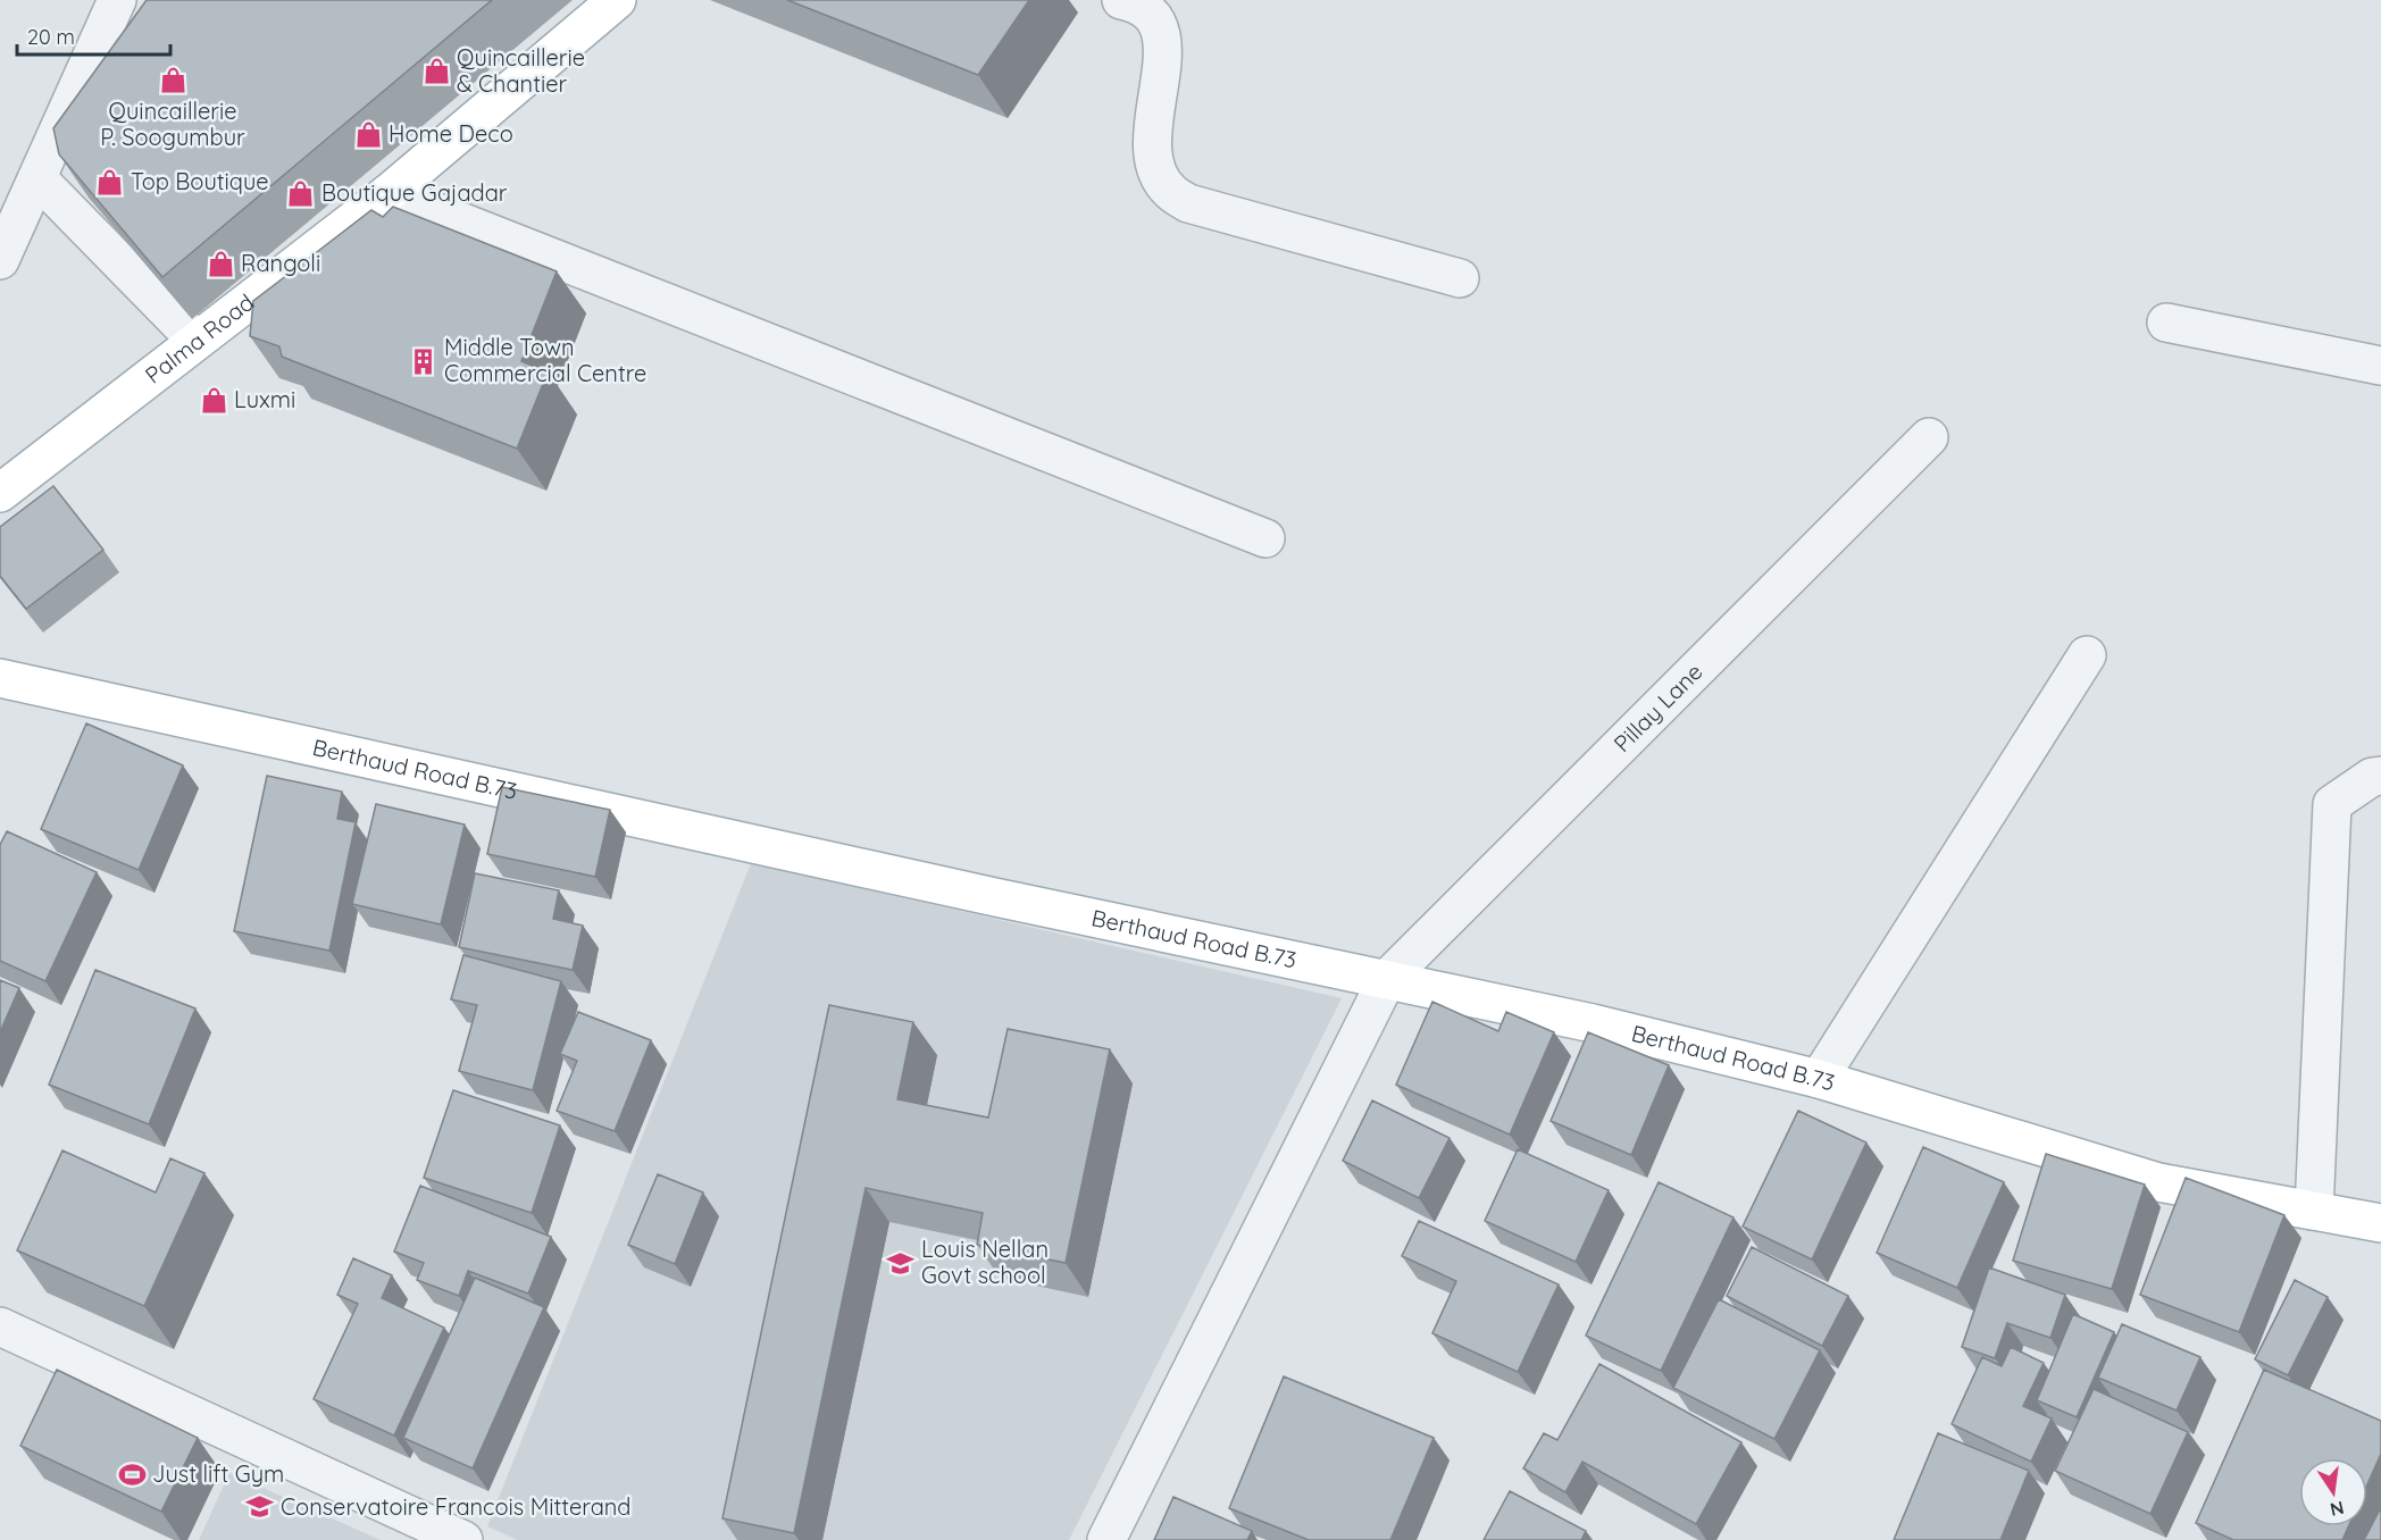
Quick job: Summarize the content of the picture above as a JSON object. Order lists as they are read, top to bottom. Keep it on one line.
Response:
{"streets":{"main road":["Palma Road","Berthaud Road B.73"],"street":["Pillay Lane"]},"crossings":[["Pillay Lane","Berthaud Road B.73"]],"places":{"shop":["Quincaillerie & Chantier","Quincaillerie P. Soogumbur","Home Deco","Top Boutique","Boutique Gajadar","Rangoli","Luxmi"],"building":["Middle Town Commercial Centre"],"school or university":["Louis Nellan Govt school","Conservatoire Francois Mitterand"],"sports":["Just lift Gym"]},"scale_bar":"20 m","north":"bottom"}
